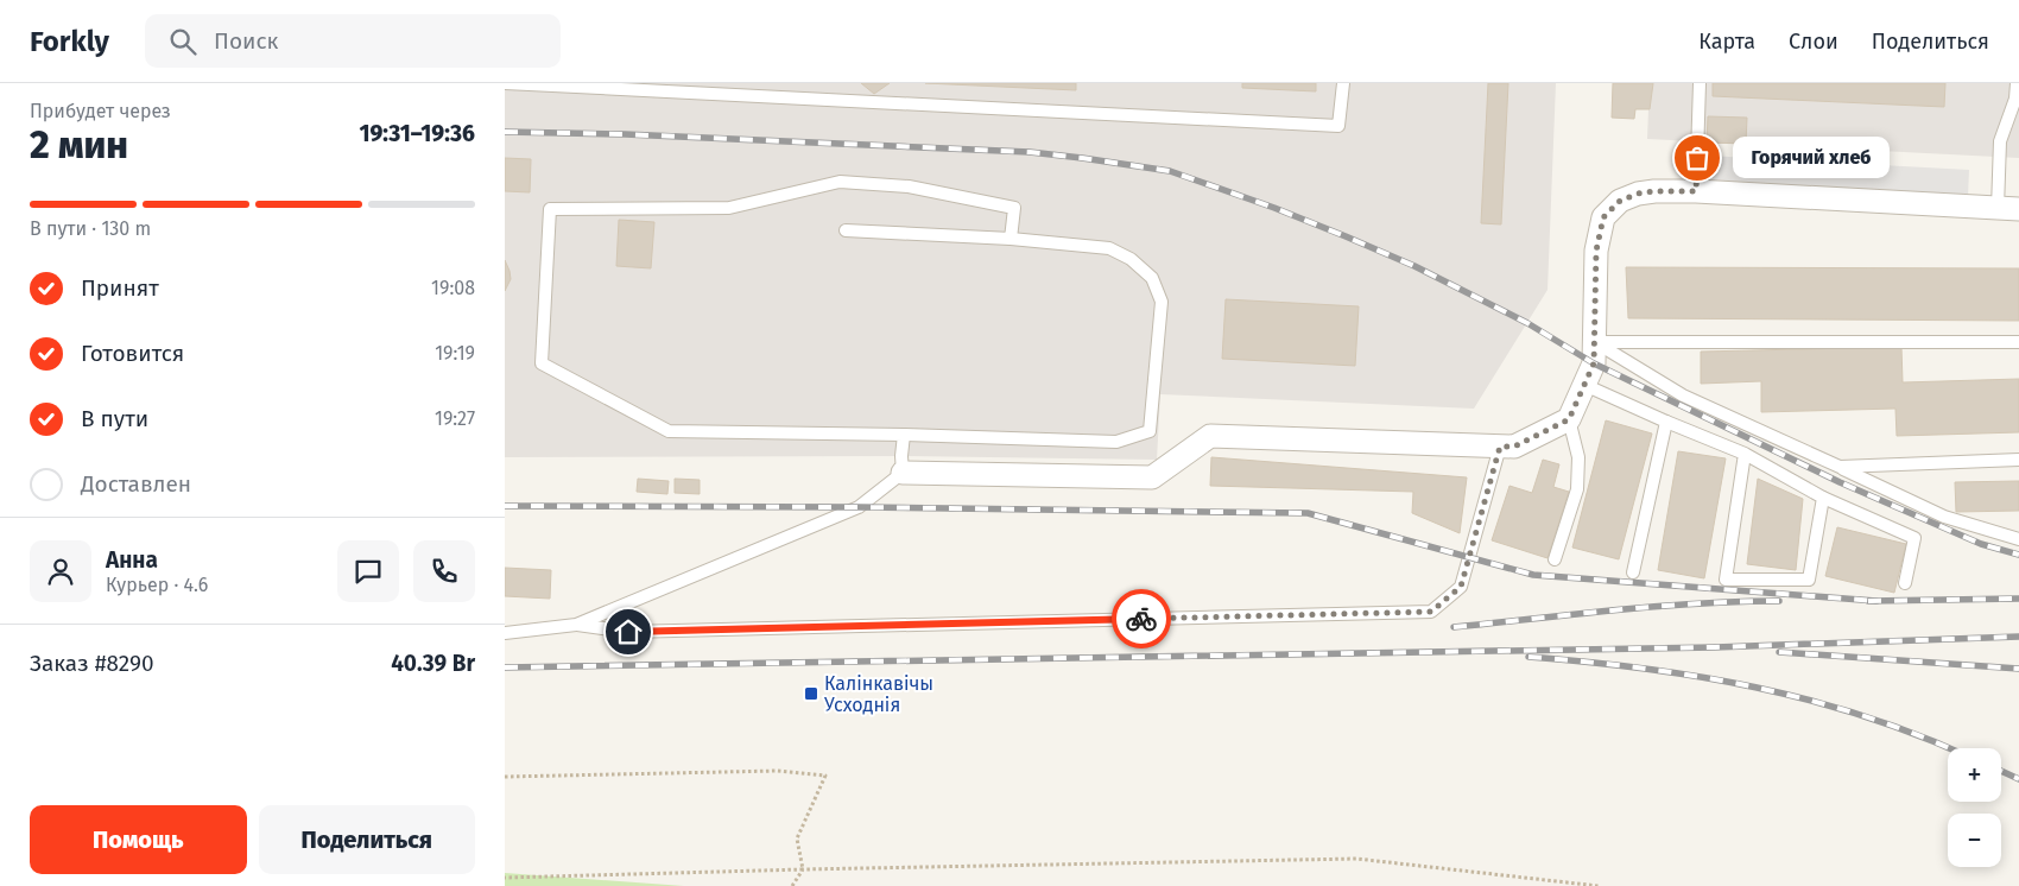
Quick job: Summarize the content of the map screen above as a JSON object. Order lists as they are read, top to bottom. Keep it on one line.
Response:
{"places":{"other":["Горячий хлеб"],"transit":["Калінкавічы Усходнія"]},"page":{"header":"Forkly","search":"Поиск","nav":["Карта","Слои","Поделиться"],"heading":["2 мин","Прибудет через","19:31–19:36"],"panel":["Анна","Курьер · 4.6","Заказ #8290","40.39 Br"],"bubble":"Горячий хлеб","bar":"В пути · 130 m","list":[["Принят","19:08"],["Готовится","19:19"],["В пути","19:27"],"Доставлен"],"map_buttons":["+","−"],"buttons":["Помощь","Поделиться"]}}
